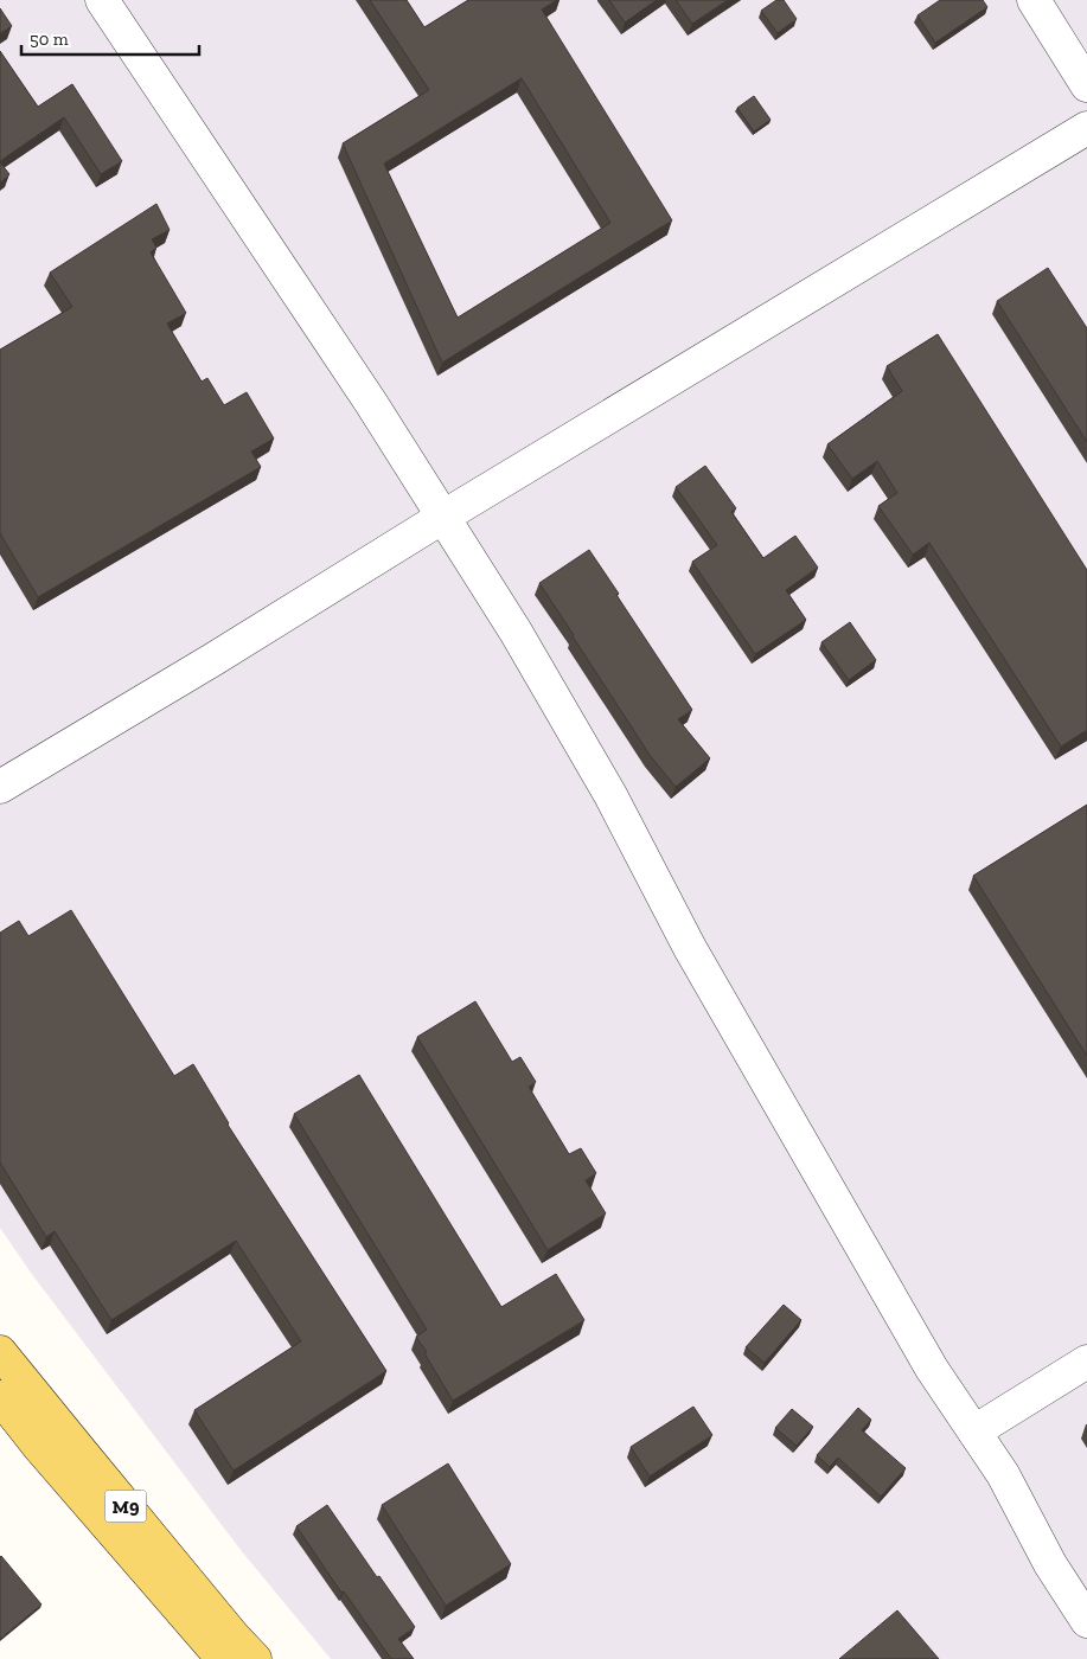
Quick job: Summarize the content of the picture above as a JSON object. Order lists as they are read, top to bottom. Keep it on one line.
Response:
{"streets":{"main road":["M9"]},"scale_bar":"50 m"}
